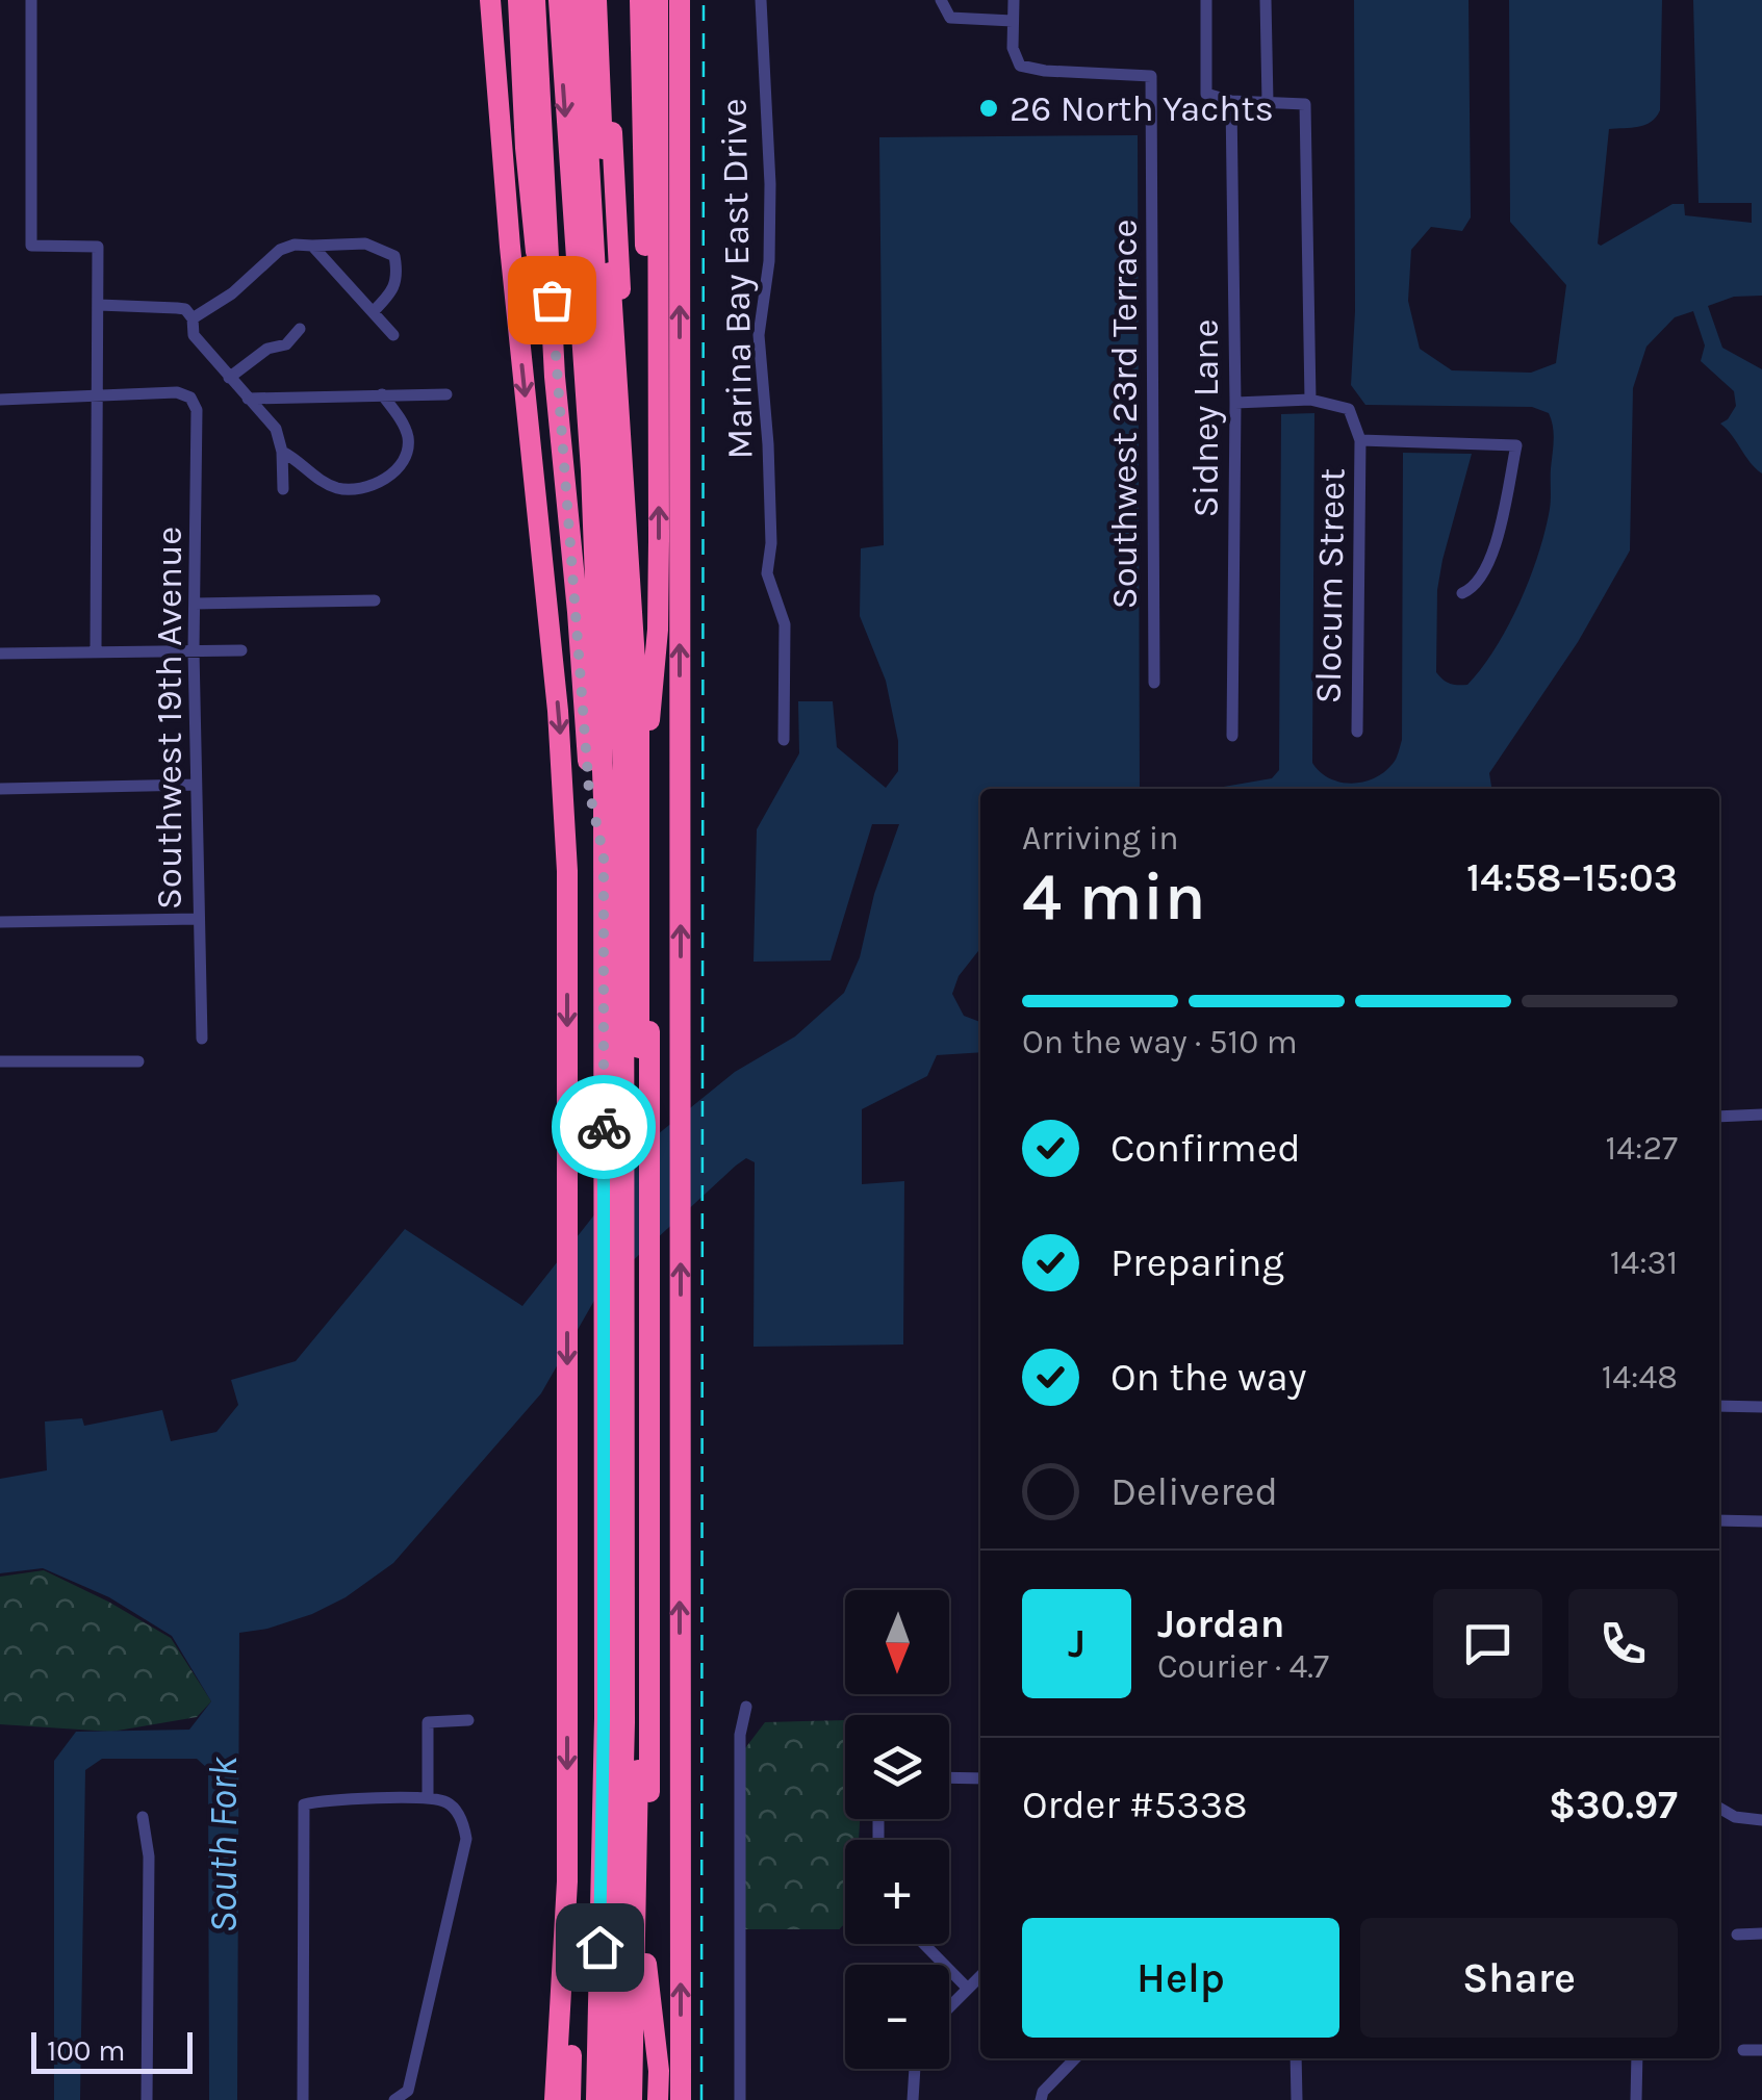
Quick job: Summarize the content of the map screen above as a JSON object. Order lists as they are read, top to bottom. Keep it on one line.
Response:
{"streets":{"street":["Marina Bay East Drive","Southwest 23rd Terrace","Sidney Lane","Slocum Street","Southwest 19th Avenue"]},"water":["South Fork"],"places":["26 North Yachts"],"scale_bar":"100 m","north":"bottom","page":{"heading":["4 min","Arriving in","14:58–15:03"],"panel":["Jordan","Courier · 4.7","Order #5338","$30.97"],"bar":"On the way · 510 m","list":[["Confirmed","14:27"],["Preparing","14:31"],["On the way","14:48"],"Delivered"],"round":"J","map_buttons":["+","−"],"buttons":["Help","Share"],"scale":"100 m"}}
